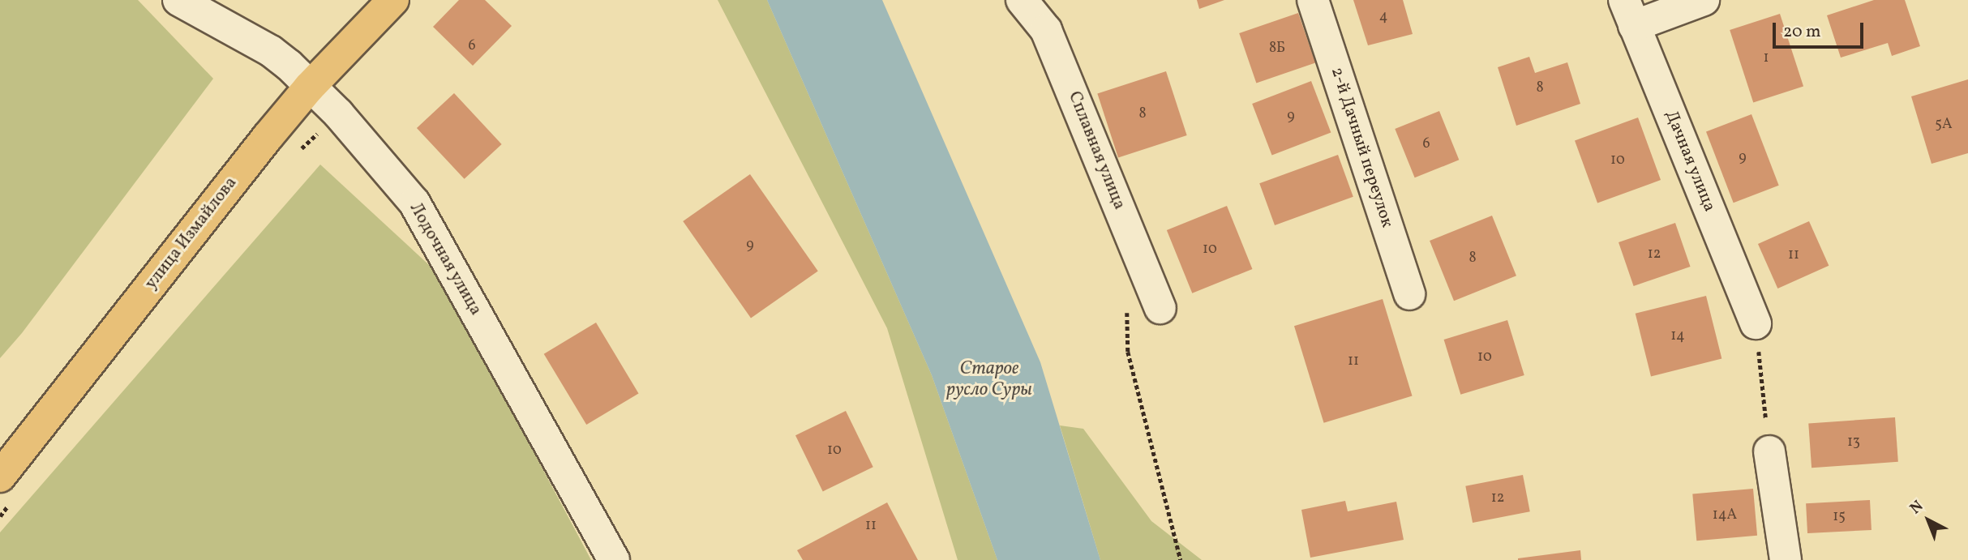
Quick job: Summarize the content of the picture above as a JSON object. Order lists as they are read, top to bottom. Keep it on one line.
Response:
{"streets":{"main road":["улица Измайлова"],"street":["2-й Дачный переулок","Сплавная улица","Дачная улица","Лодочная улица"]},"crossings":[["улица Измайлова","Лодочная улица"]],"water":["Старое русло Суры"],"house_numbers":["4","6","8Б","1","8","8","9","5А","6","9","10","9","10","12","11","8","14","10","11","13","10","12","14А","15","11"],"scale_bar":"20 m","north":"top left"}
